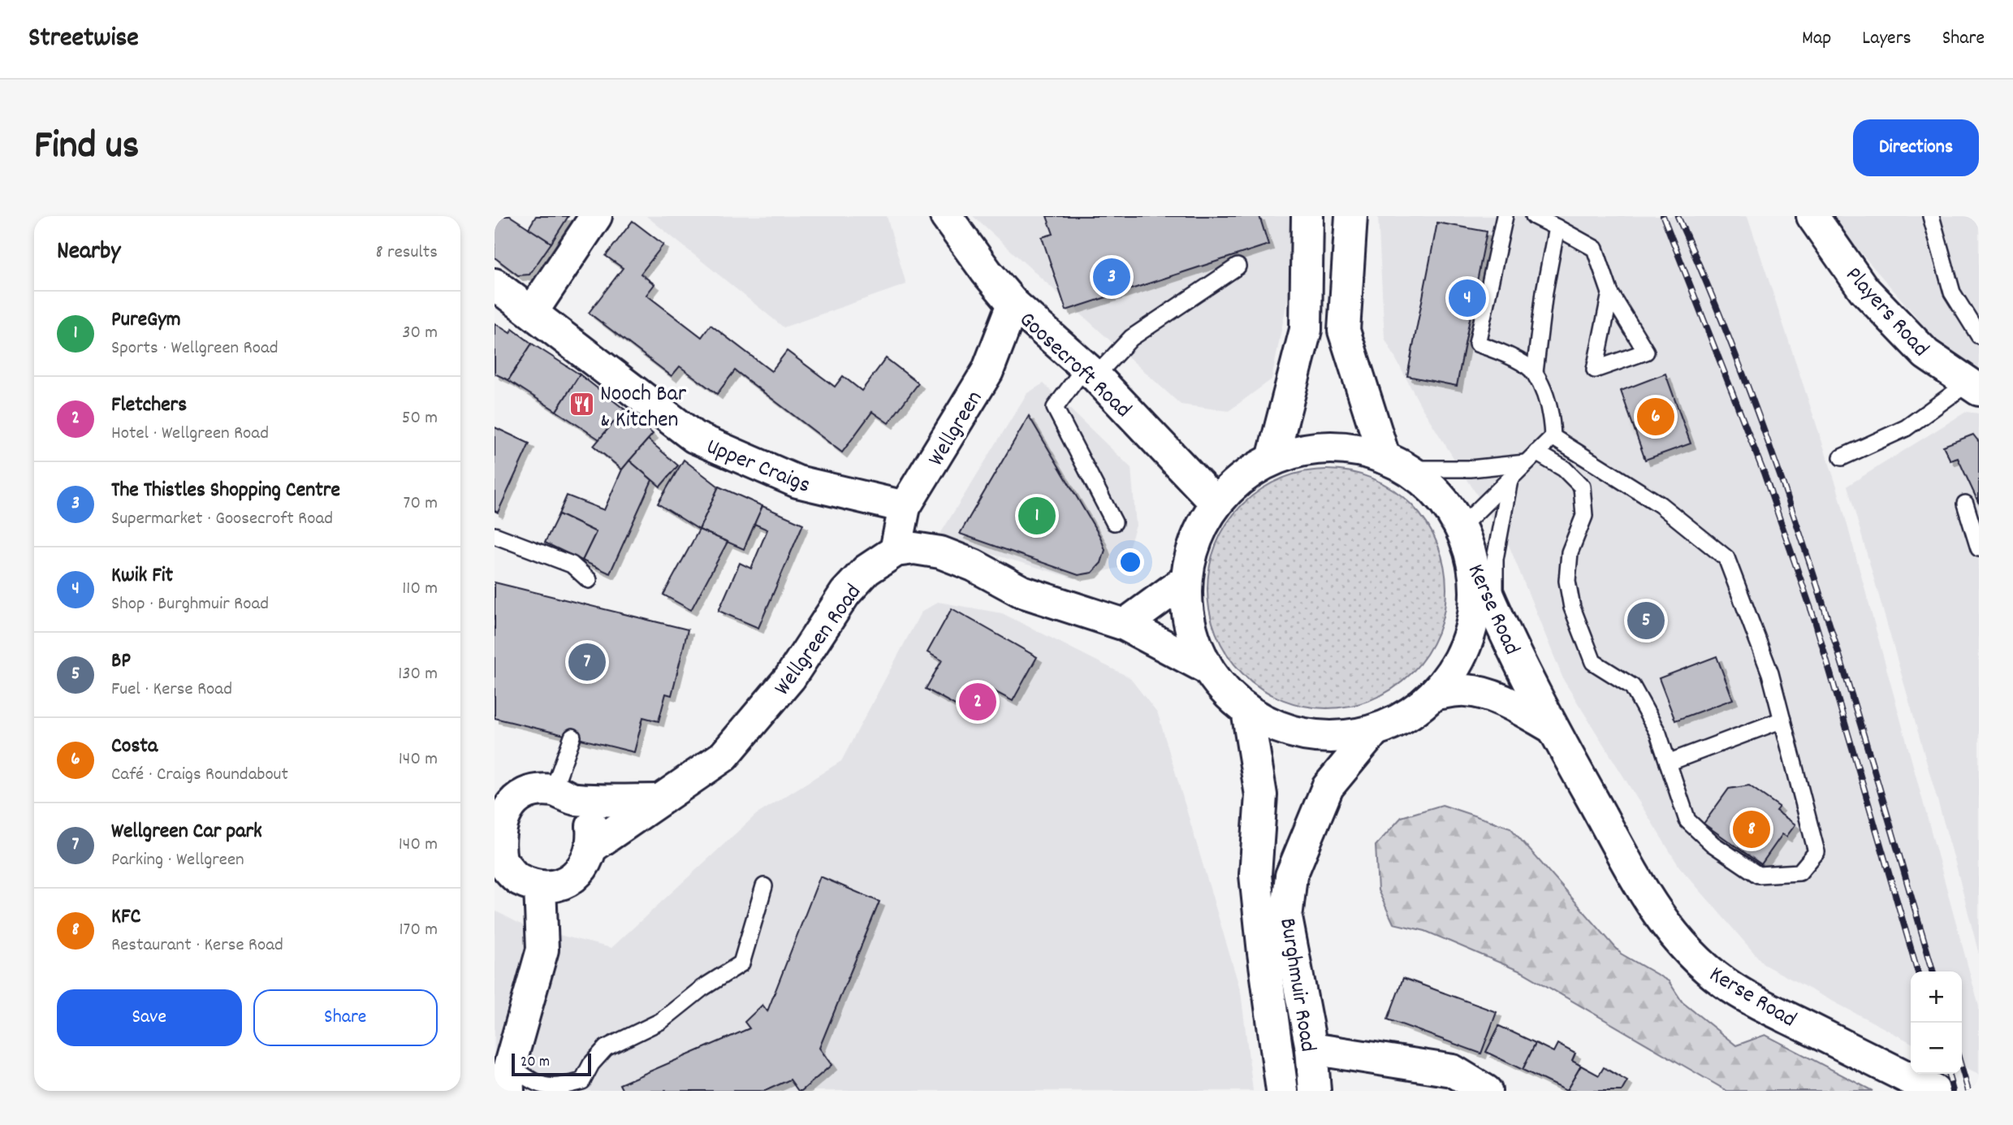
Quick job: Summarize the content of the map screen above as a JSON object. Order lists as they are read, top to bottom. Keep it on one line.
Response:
{"streets":{"main road":["Players Road","Goosecroft Road","Wellgreen","Upper Craigs","Kerse Road","Wellgreen Road","Burghmuir Road"]},"crossings":[["Goosecroft Road","Wellgreen"],["Wellgreen","Upper Craigs"],["Wellgreen","Wellgreen Road"]],"places":{"restaurant":["Nooch Bar & Kitchen"]},"scale_bar":"20 m","page":{"header":"Streetwise","nav":["Map","Layers","Share"],"title":"Find us","buttons":["Directions",["Save","Share"]],"heading":["Nearby","8 results"],"pins":["3","4","6","1","5","7","2","8"],"list":[{"mark":"1","name":"PureGym","note":"Sports · Wellgreen Road","value":"30 m"},{"mark":"2","name":"Fletchers","note":"Hotel · Wellgreen Road","value":"50 m"},{"mark":"3","name":"The Thistles Shopping Centre","note":"Supermarket · Goosecroft Road","value":"70 m"},{"mark":"4","name":"Kwik Fit","note":"Shop · Burghmuir Road","value":"110 m"},{"mark":"5","name":"BP","note":"Fuel · Kerse Road","value":"130 m"},{"mark":"6","name":"Costa","note":"Café · Craigs Roundabout","value":"140 m"},{"mark":"7","name":"Wellgreen Car park","note":"Parking · Wellgreen","value":"140 m"},{"mark":"8","name":"KFC","note":"Restaurant · Kerse Road","value":"170 m"}],"map_buttons":["+","−"],"scale":"20 m"}}
